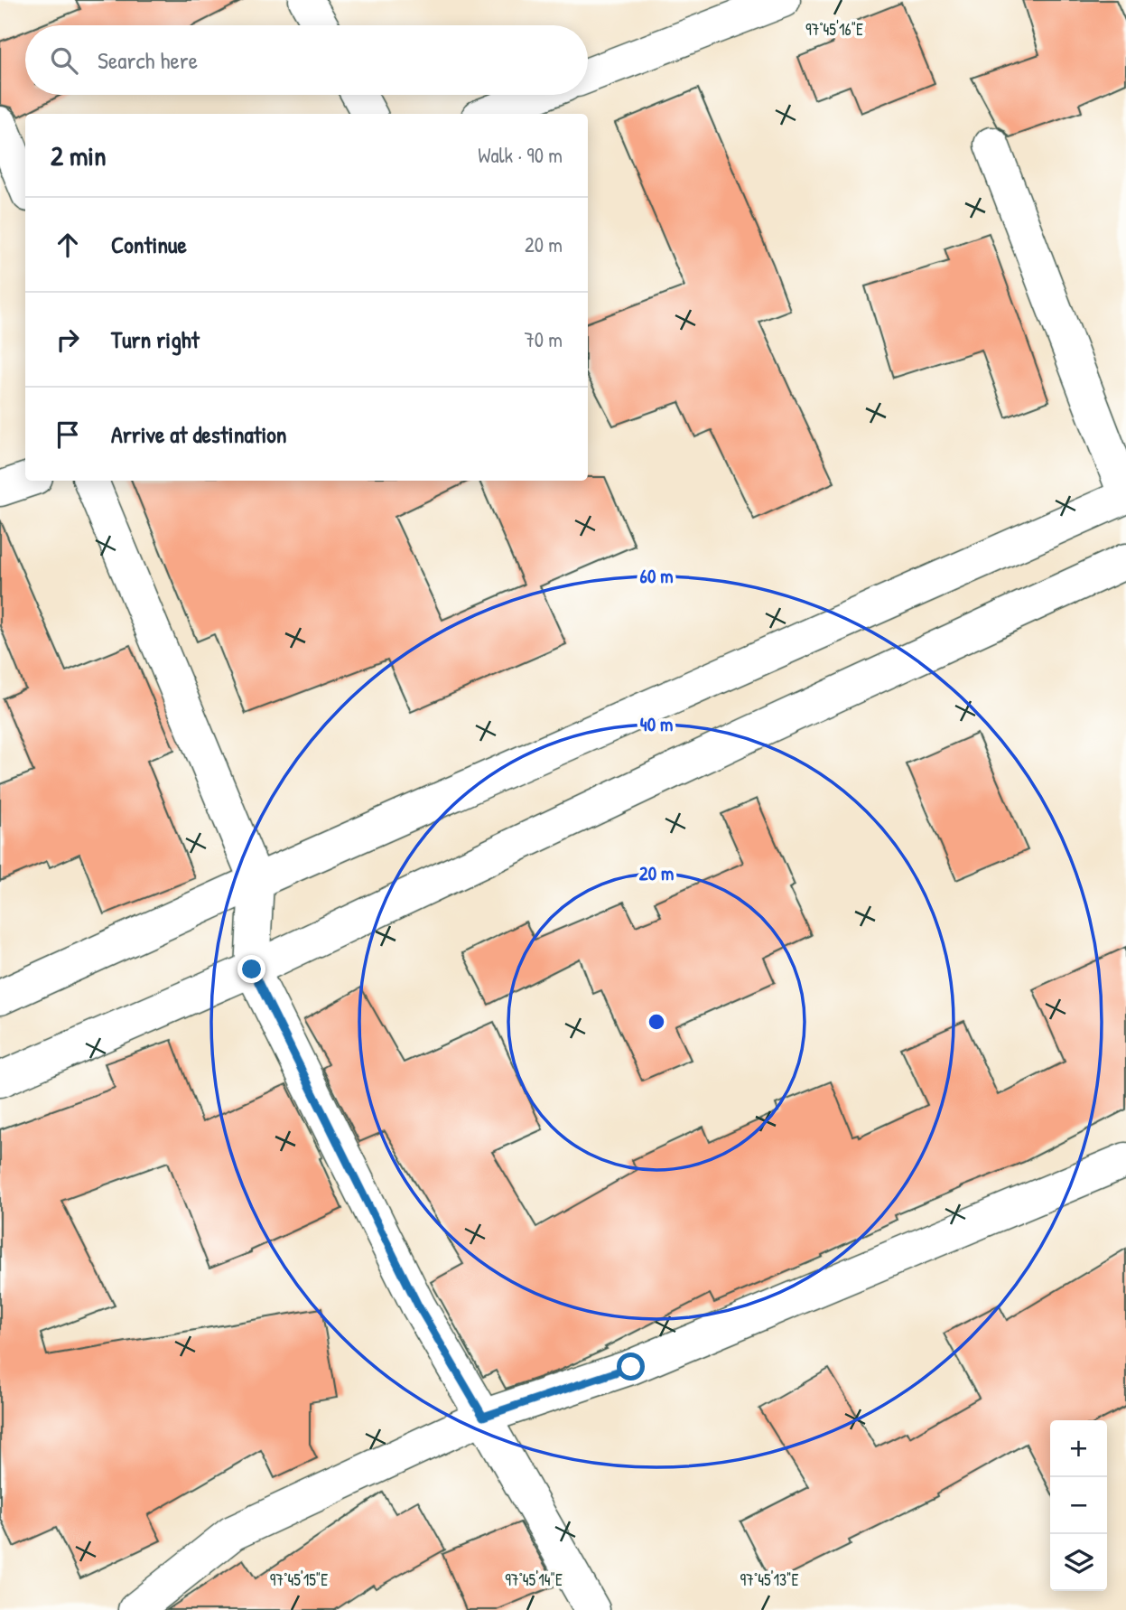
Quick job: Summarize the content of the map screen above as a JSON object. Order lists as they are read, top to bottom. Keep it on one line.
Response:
{"page":{"search":"Search here","heading":["2 min","Walk · 90 m"],"list":[["Continue","20 m"],["Turn right","70 m"],"Arrive at destination"],"map_buttons":["+","−"]},"coordinates":["97°45'16\"E","97°45'15\"E","97°45'14\"E","97°45'13\"E"],"rings":["60 m","40 m","20 m"]}
